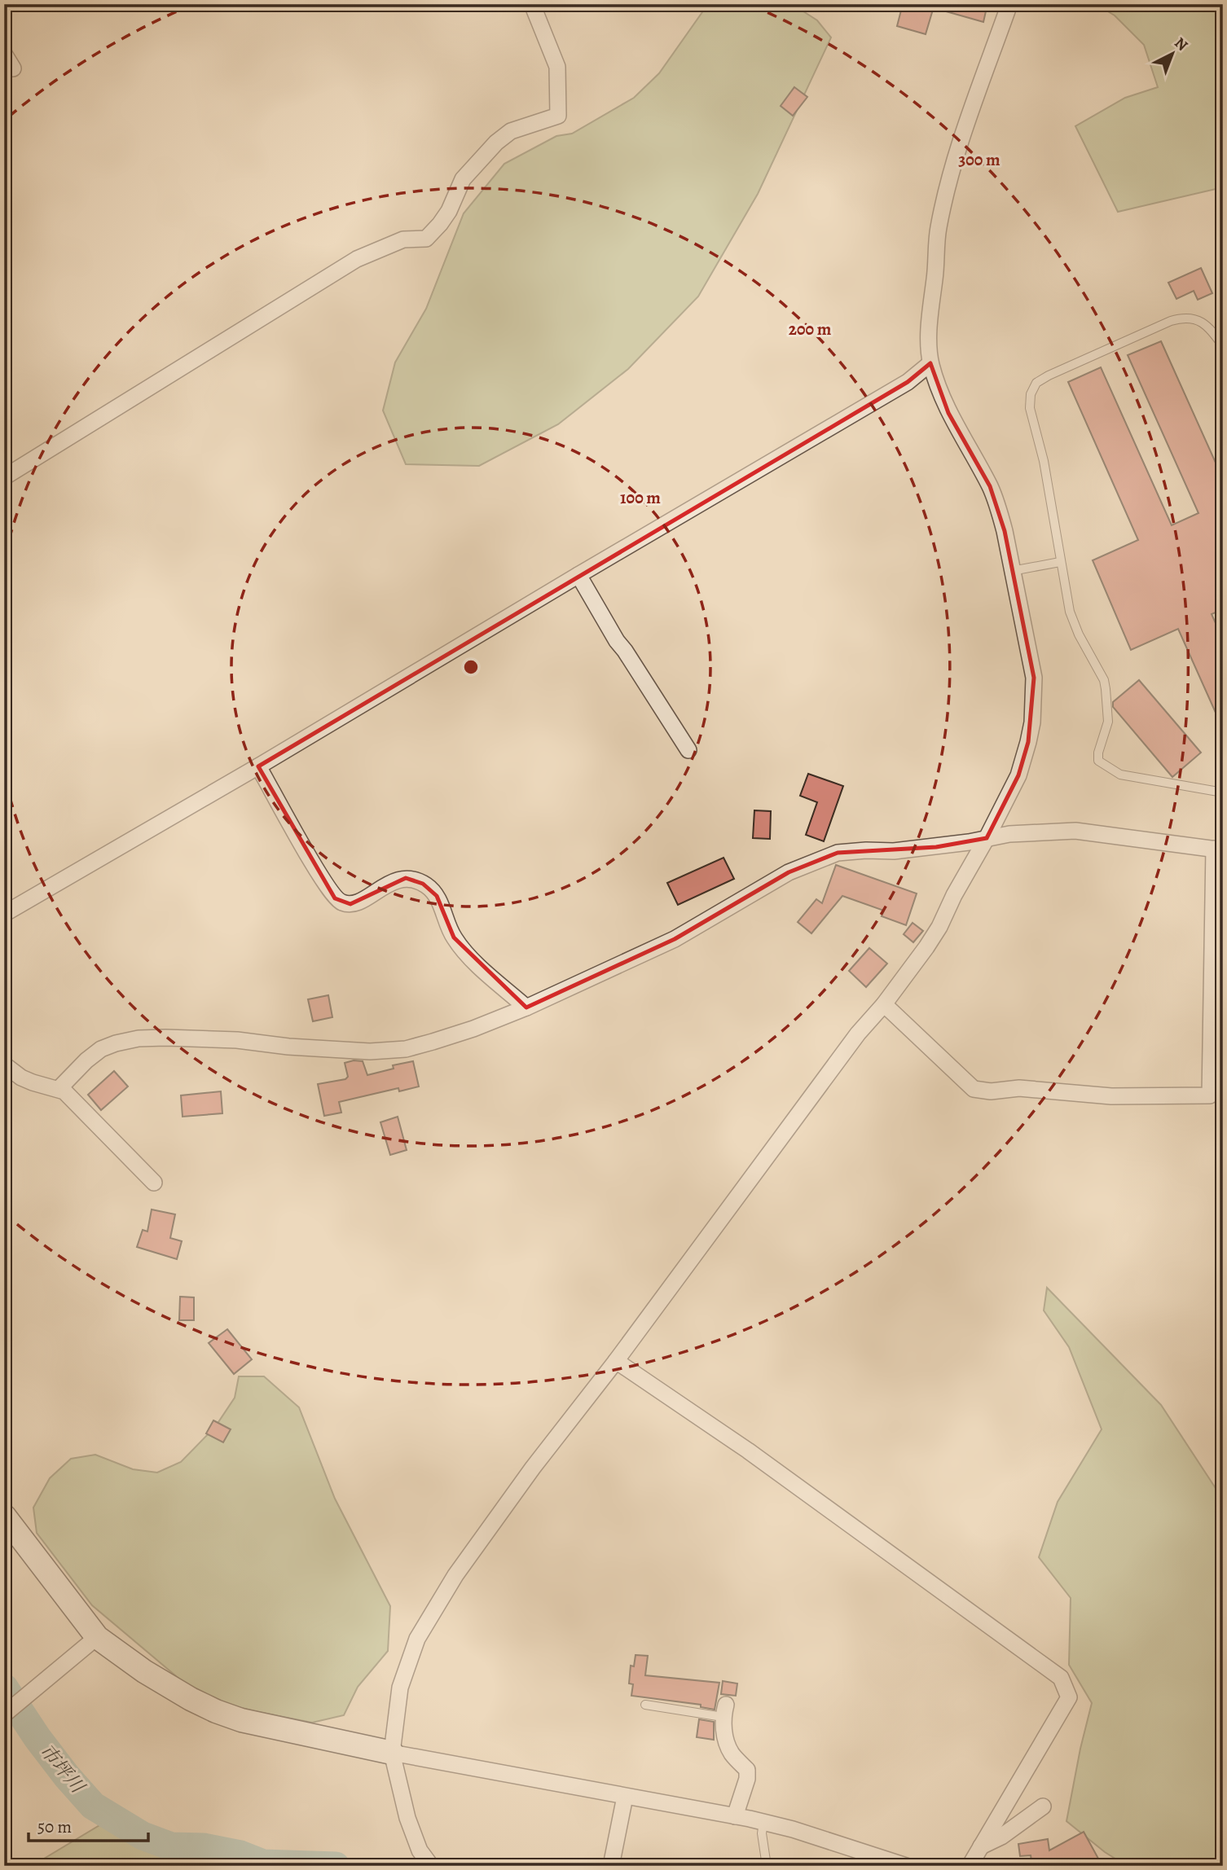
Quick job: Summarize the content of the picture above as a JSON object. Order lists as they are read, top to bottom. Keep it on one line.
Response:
{"water":["市坪川"],"scale_bar":"50 m","north":"top right","rings":["300 m","200 m","100 m"]}
